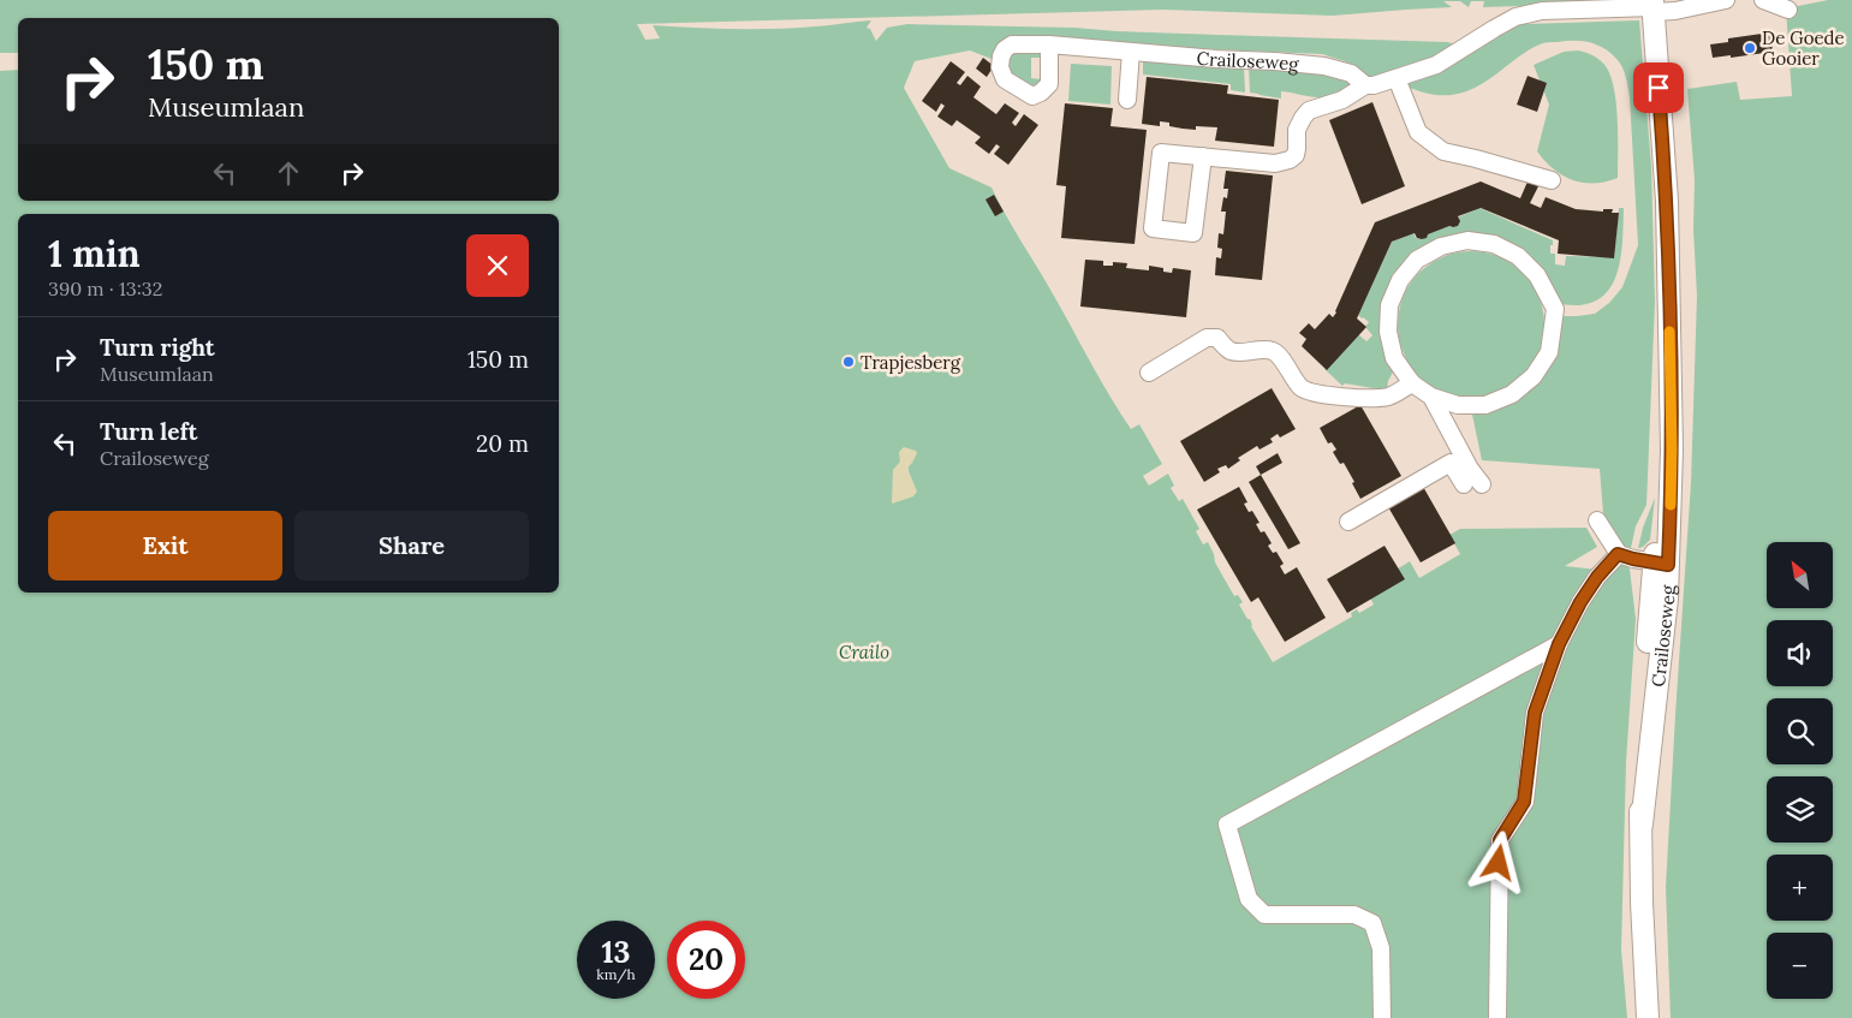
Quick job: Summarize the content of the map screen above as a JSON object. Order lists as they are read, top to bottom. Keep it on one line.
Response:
{"streets":{"main road":["Crailoseweg"]},"parks":["Crailo"],"places":["De Goede Gooier","Trapjesberg"],"north":"top left","page":{"turn":["150 m","Museumlaan"],"heading":["1 min","390 m · 13:32"],"list":[{"name":"Turn right","note":"Museumlaan","value":"150 m"},{"name":"Turn left","note":"Crailoseweg","value":"20 m"}],"buttons":["Exit","Share"],"map_buttons":["+","−"],"speed":"13 km/h","limit":"20"}}
